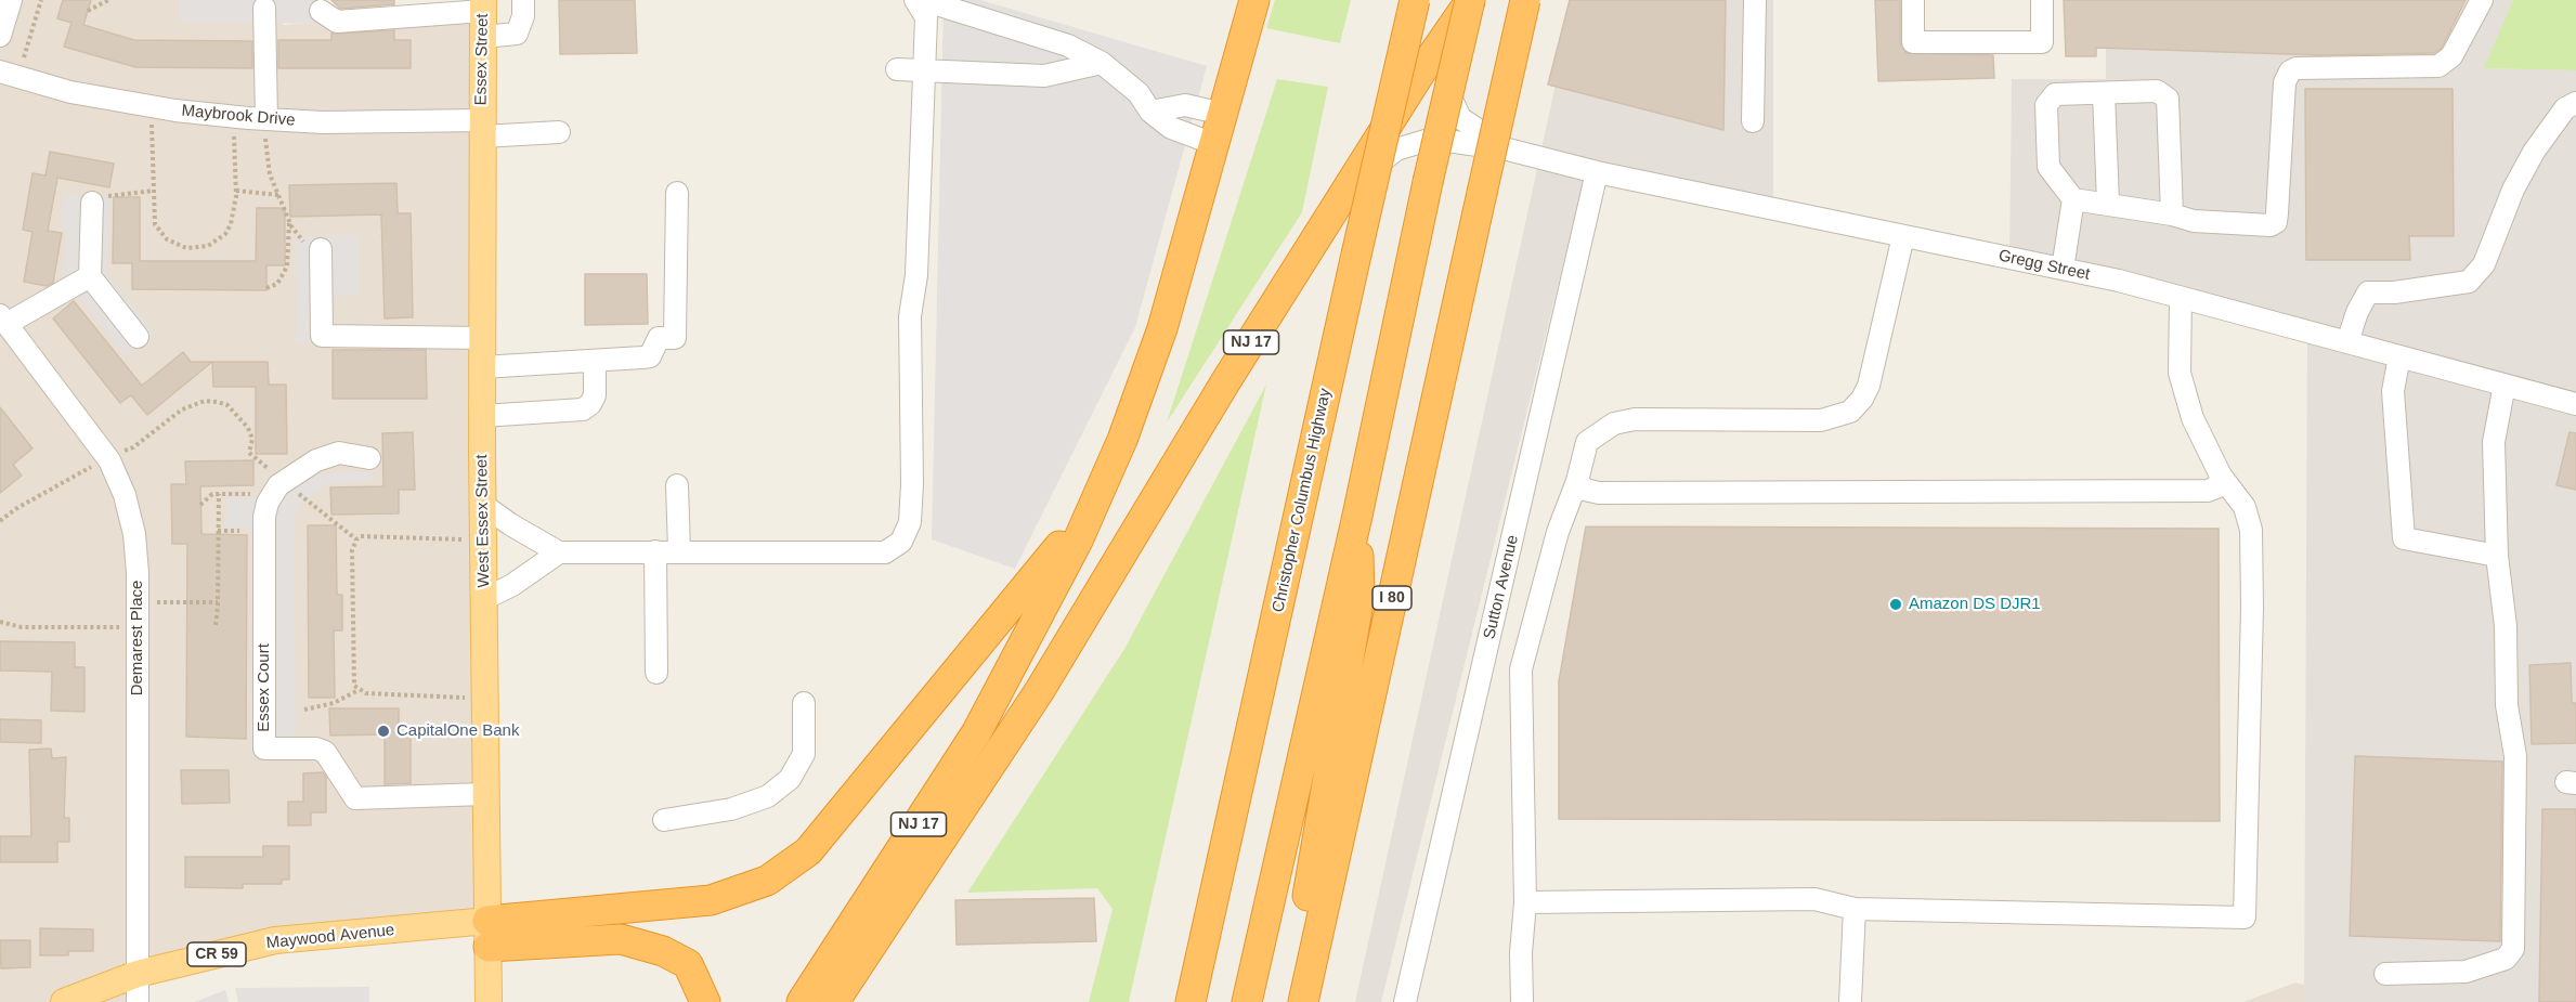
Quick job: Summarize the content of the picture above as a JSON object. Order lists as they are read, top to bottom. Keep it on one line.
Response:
{"streets":{"highway":["NJ 17","Christopher Columbus Highway","I 80"],"main road":["Essex Street","West Essex Street","Maywood Avenue","CR 59"],"street":["Maybrook Drive","Gregg Street","Sutton Avenue","Demarest Place","Essex Court"]},"crossings":[["Essex Street","Maybrook Drive"],["Essex Street","West Essex Street"],["Maybrook Drive","West Essex Street"],["Gregg Street","NJ 17"],["Gregg Street","Sutton Avenue"],["West Essex Street","Essex Court"],["West Essex Street","Maywood Avenue"],["Demarest Place","Maywood Avenue"]],"places":["Amazon DS DJR1","CapitalOne Bank"]}
